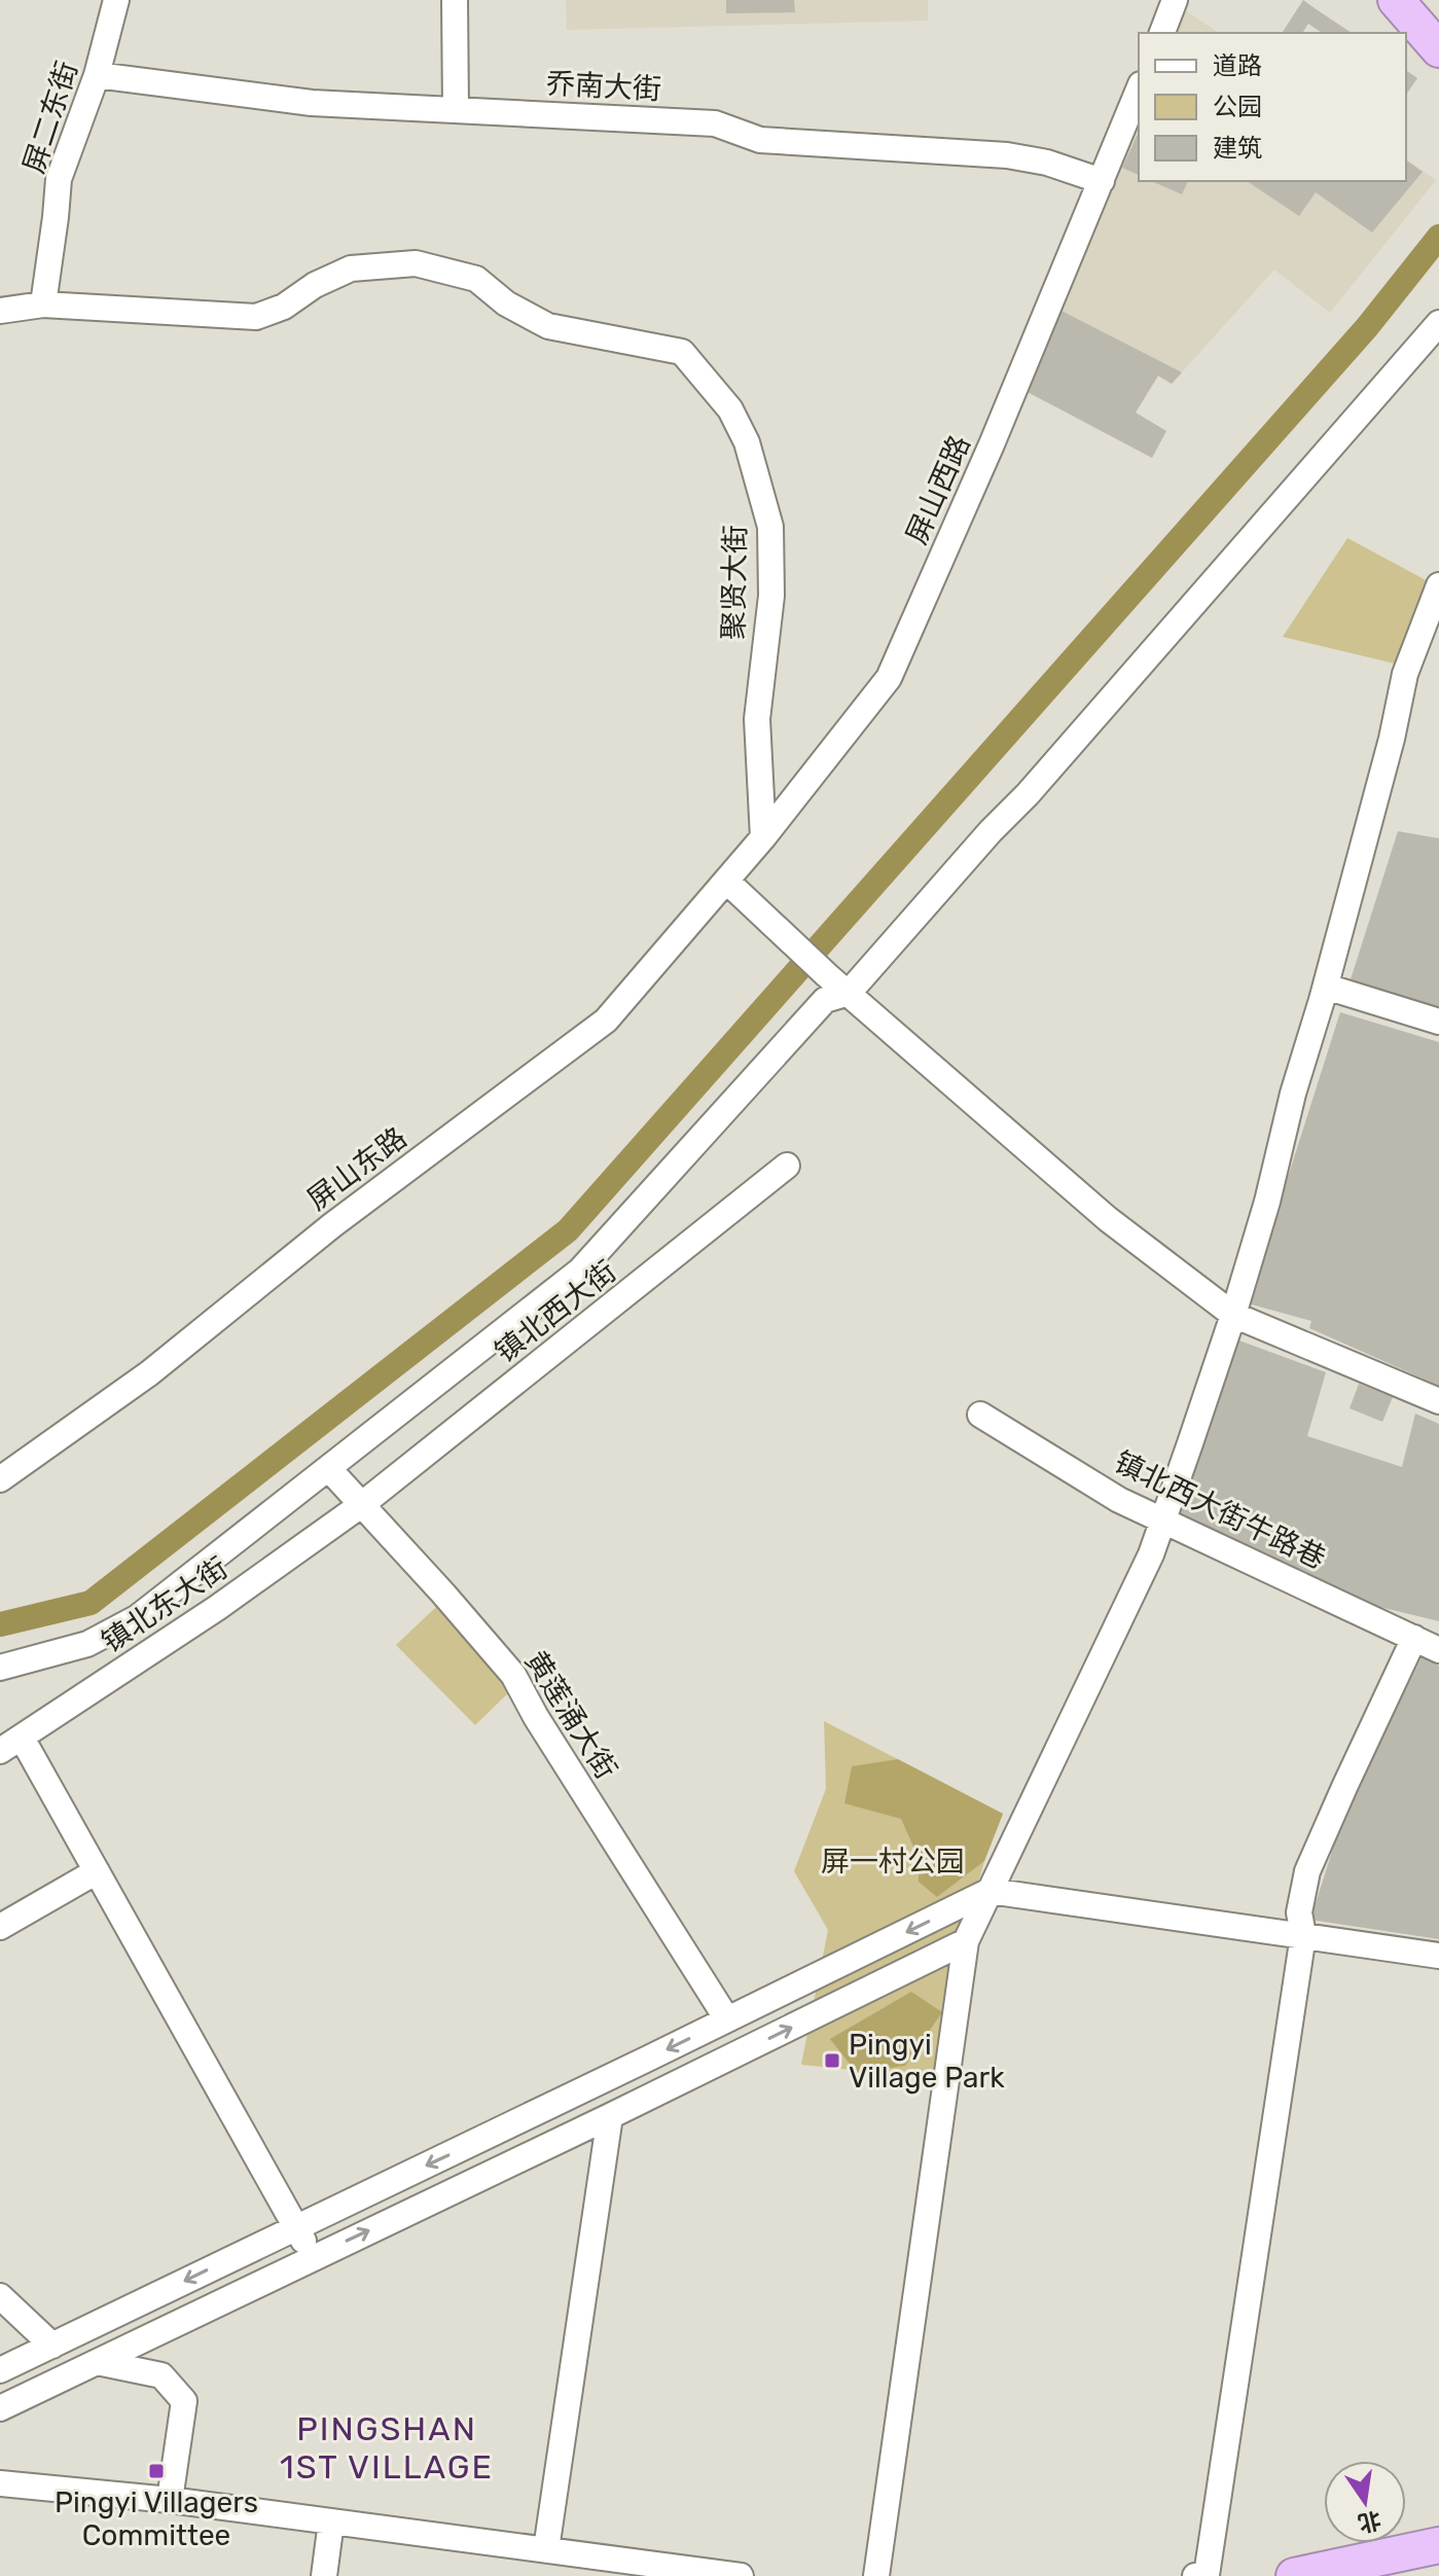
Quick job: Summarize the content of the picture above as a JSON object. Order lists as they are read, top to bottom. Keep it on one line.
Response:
{"streets":{"street":["乔南大街","屏二东街","屏山西路","聚贤大街","屏山东路","镇北西大街","镇北西大街牛路巷","镇北东大街","黄莲涌大街"]},"crossings":[["乔南大街","屏二东街"],["乔南大街","屏山西路"],["屏二东街","聚贤大街"],["屏山西路","聚贤大街"],["屏山西路","屏山东路"],["镇北西大街","镇北东大街"],["镇北西大街","黄莲涌大街"],["镇北东大街","黄莲涌大街"]],"districts":["PINGSHAN 1ST VILLAGE"],"parks":["屏一村公园"],"places":{"transit":["Pingyi Village Park","Pingyi Villagers Committee"]},"legend":["道路","公园","建筑"],"north":"bottom"}
